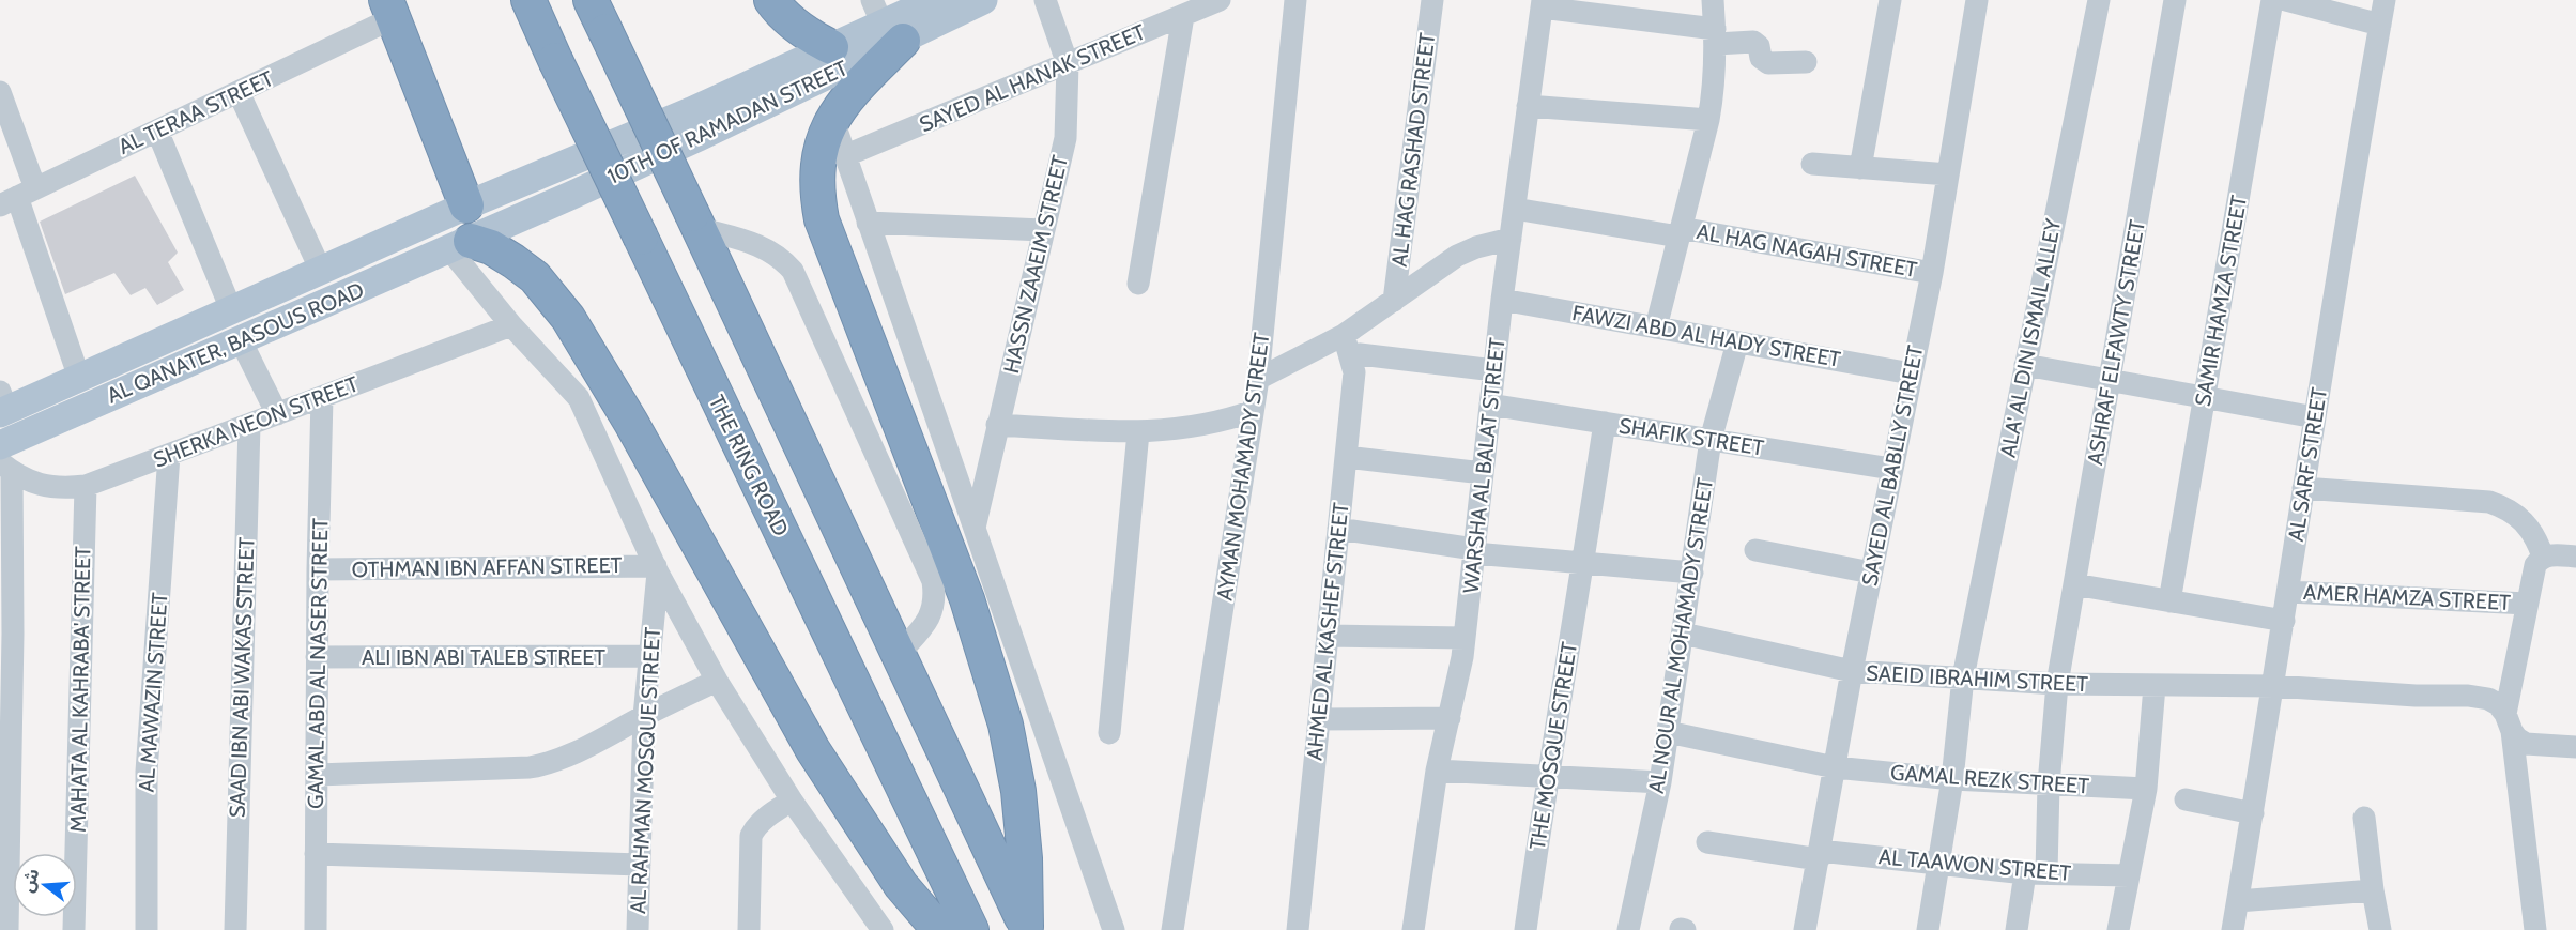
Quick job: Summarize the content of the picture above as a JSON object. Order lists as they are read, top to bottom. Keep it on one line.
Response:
{"streets":{"highway":["THE RING ROAD"],"main road":["10TH OF RAMADAN STREET","AL QANATER, BASOUS ROAD"],"street":["SAYED AL HANAK STREET","AL TERAA STREET","AL HAG RASHAD STREET","AL HAG NAGAH STREET","HASSN ZAAEIM STREET","SAMIR HAMZA STREET","FAWZI ABD AL HADY STREET","ALA' AL DIN ISMAIL ALLEY","ASHRAF ELFAWTY STREET","SHERKA NEON STREET","SHAFIK STREET","AL SARF STREET","WARSHA AL BALAT STREET","SAYED AL BABLLY STREET","AYMAN MOHAMADY STREET","OTHMAN IBN AFFAN STREET","AMER HAMZA STREET","AHMED AL KASHEF STREET","AL NOUR AL MOHAMADY STREET","ALI IBN ABI TALEB STREET","GAMAL ABD AL NASER STREET","SAAD IBN ABI WAKAS STREET","SAEID IBRAHIM STREET","MAHATA AL KAHRABA' STREET","AL MAWAZIN STREET","THE MOSQUE STREET","AL RAHMAN MOSQUE STREET","GAMAL REZK STREET","AL TAAWON STREET"]},"crossings":[["SAYED AL HANAK STREET","HASSN ZAAEIM STREET"],["10TH OF RAMADAN STREET","AL QANATER, BASOUS ROAD"],["AL HAG NAGAH STREET","WARSHA AL BALAT STREET"],["AL HAG NAGAH STREET","SAYED AL BABLLY STREET"],["FAWZI ABD AL HADY STREET","WARSHA AL BALAT STREET"],["FAWZI ABD AL HADY STREET","SAYED AL BABLLY STREET"],["FAWZI ABD AL HADY STREET","AL NOUR AL MOHAMADY STREET"],["ALA' AL DIN ISMAIL ALLEY","SAEID IBRAHIM STREET"],["ALA' AL DIN ISMAIL ALLEY","GAMAL REZK STREET"],["ALA' AL DIN ISMAIL ALLEY","AL TAAWON STREET"],["ASHRAF ELFAWTY STREET","SAEID IBRAHIM STREET"],["ASHRAF ELFAWTY STREET","GAMAL REZK STREET"],["ASHRAF ELFAWTY STREET","AL TAAWON STREET"],["SHERKA NEON STREET","GAMAL ABD AL NASER STREET"],["SHERKA NEON STREET","SAAD IBN ABI WAKAS STREET"],["SHERKA NEON STREET","MAHATA AL KAHRABA' STREET"],["SHERKA NEON STREET","AL MAWAZIN STREET"],["SHAFIK STREET","WARSHA AL BALAT STREET"],["SHAFIK STREET","SAYED AL BABLLY STREET"],["SHAFIK STREET","AL NOUR AL MOHAMADY STREET"],["SHAFIK STREET","THE MOSQUE STREET"],["AL SARF STREET","AMER HAMZA STREET"],["AL SARF STREET","SAEID IBRAHIM STREET"],["SAYED AL BABLLY STREET","SAEID IBRAHIM STREET"],["SAYED AL BABLLY STREET","GAMAL REZK STREET"],["SAYED AL BABLLY STREET","AL TAAWON STREET"],["OTHMAN IBN AFFAN STREET","GAMAL ABD AL NASER STREET"],["OTHMAN IBN AFFAN STREET","AL RAHMAN MOSQUE STREET"],["AL NOUR AL MOHAMADY STREET","SAEID IBRAHIM STREET"],["ALI IBN ABI TALEB STREET","GAMAL ABD AL NASER STREET"],["ALI IBN ABI TALEB STREET","AL RAHMAN MOSQUE STREET"]],"north":"left"}
